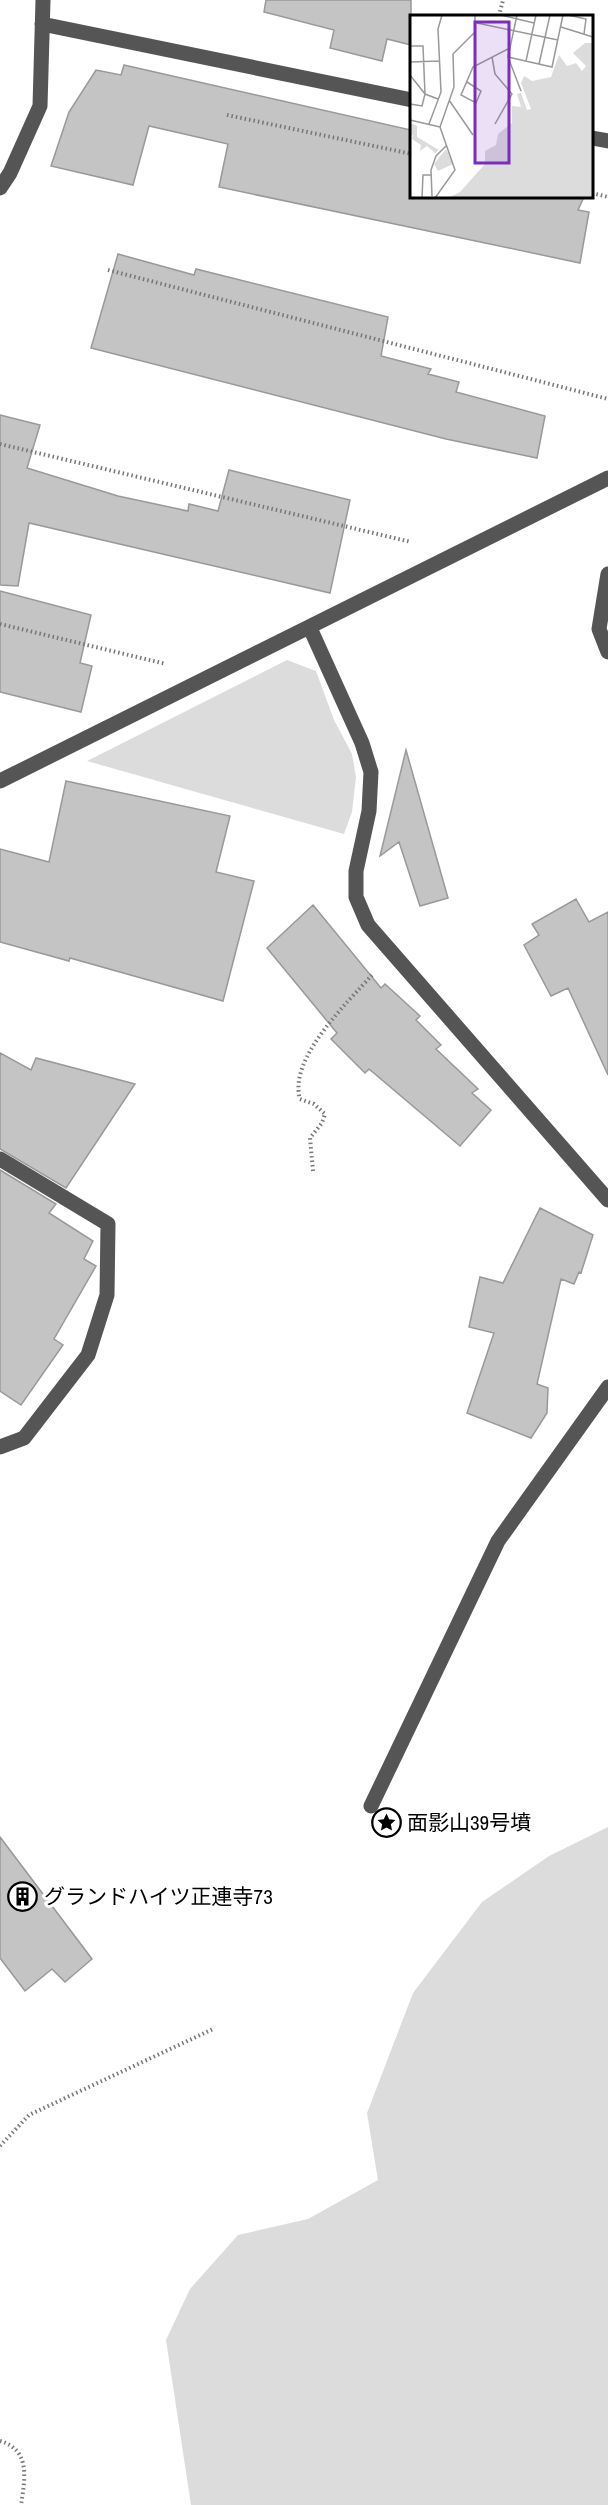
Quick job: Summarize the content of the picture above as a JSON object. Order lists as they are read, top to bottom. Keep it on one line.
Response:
{"places":{"place":["面影山39号墳"],"building":["グランドハイツ正連寺73"]}}
